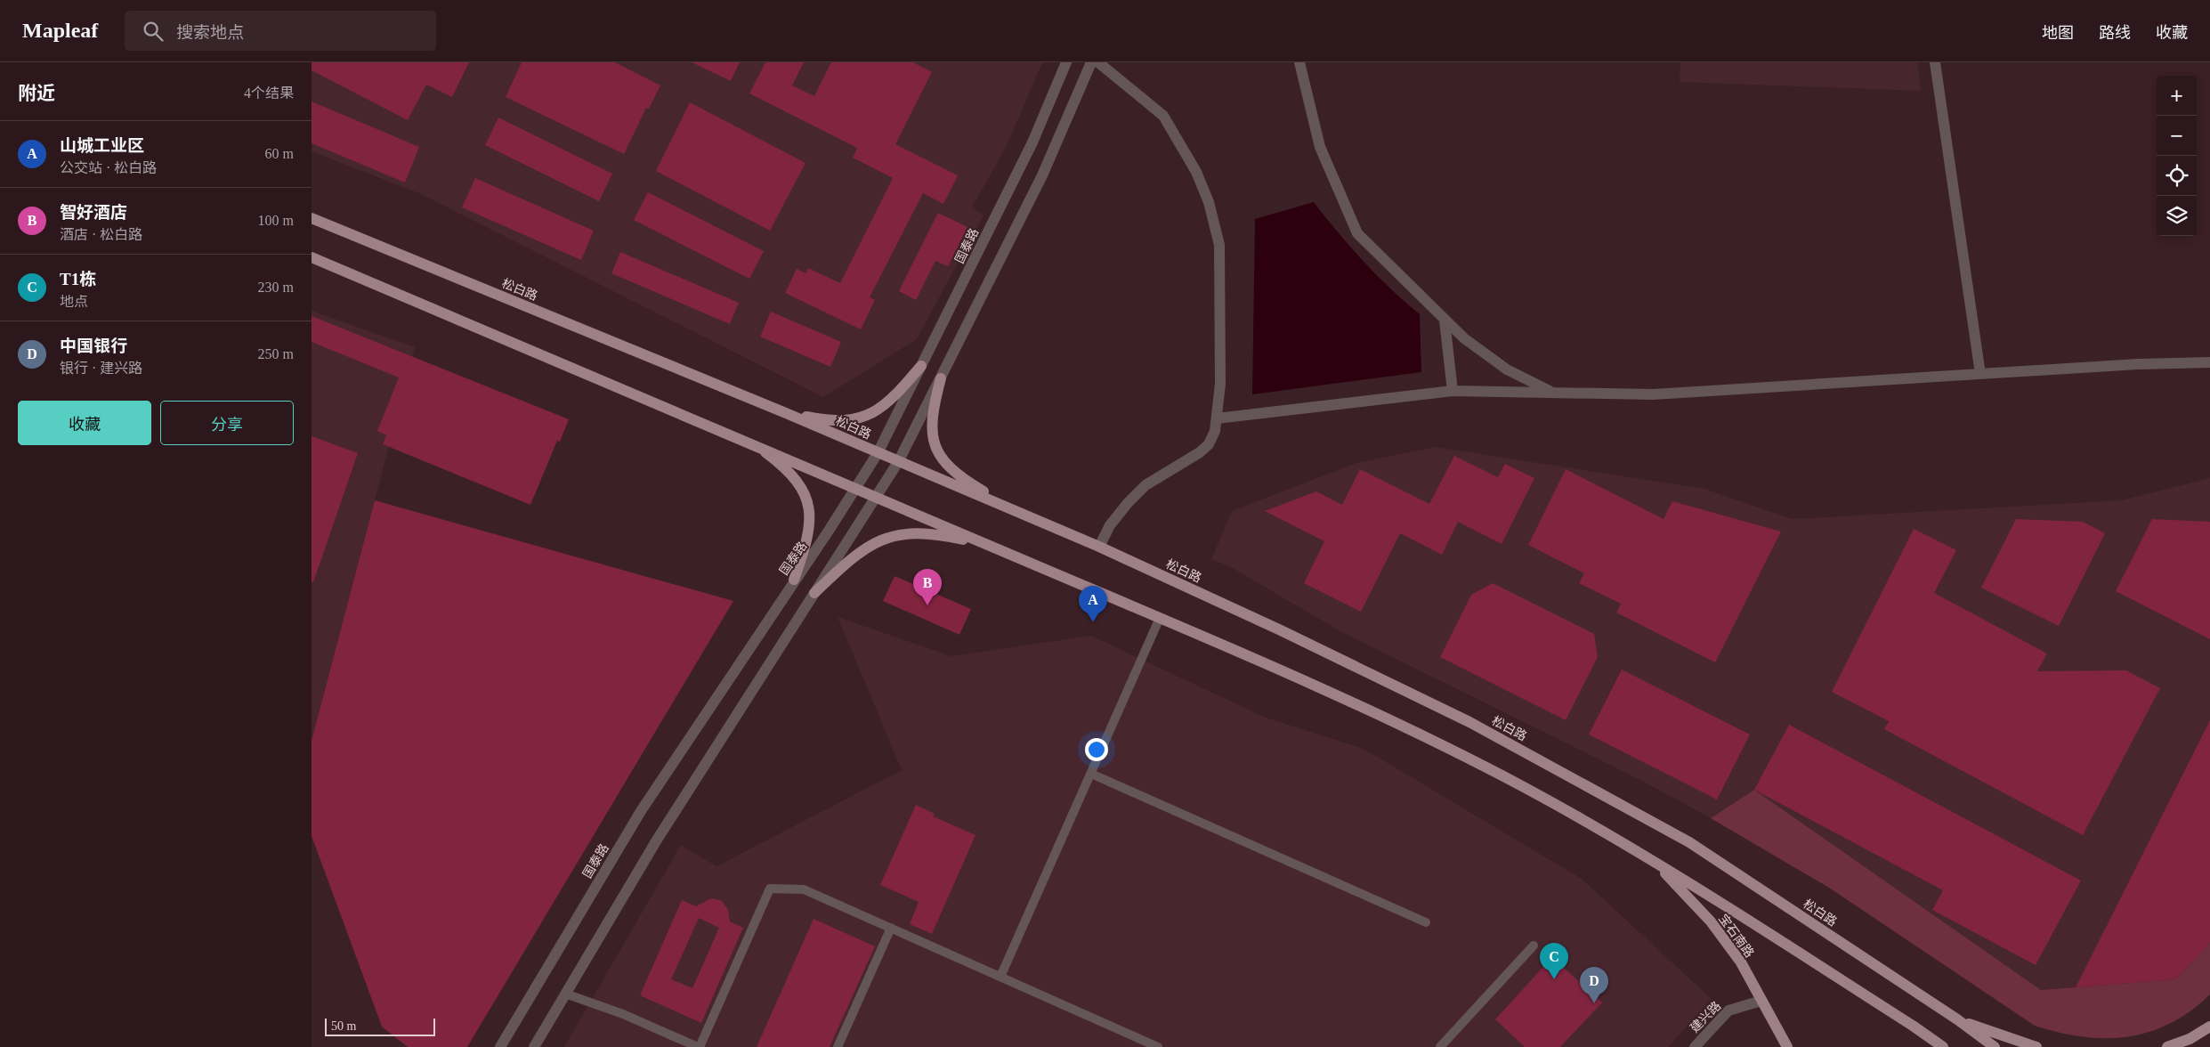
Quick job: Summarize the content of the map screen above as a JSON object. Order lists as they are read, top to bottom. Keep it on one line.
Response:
{"streets":{"main road":["松白路","宝石南路"],"street":["国泰路","建兴路"]},"crossings":[["国泰路","松白路"],["宝石南路","建兴路"]],"scale_bar":"50 m","page":{"header":"Mapleaf","search":"搜索地点","nav":["地图","路线","收藏"],"heading":["附近","4个结果"],"map_buttons":["+","−"],"list":[{"mark":"A","name":"山城工业区","note":"公交站 · 松白路","value":"60 m"},{"mark":"B","name":"智好酒店","note":"酒店 · 松白路","value":"100 m"},{"mark":"C","name":"T1栋","note":"地点","value":"230 m"},{"mark":"D","name":"中国银行","note":"银行 · 建兴路","value":"250 m"}],"buttons":["收藏","分享"],"pins":["B","A","C","D"],"scale":"50 m"}}
